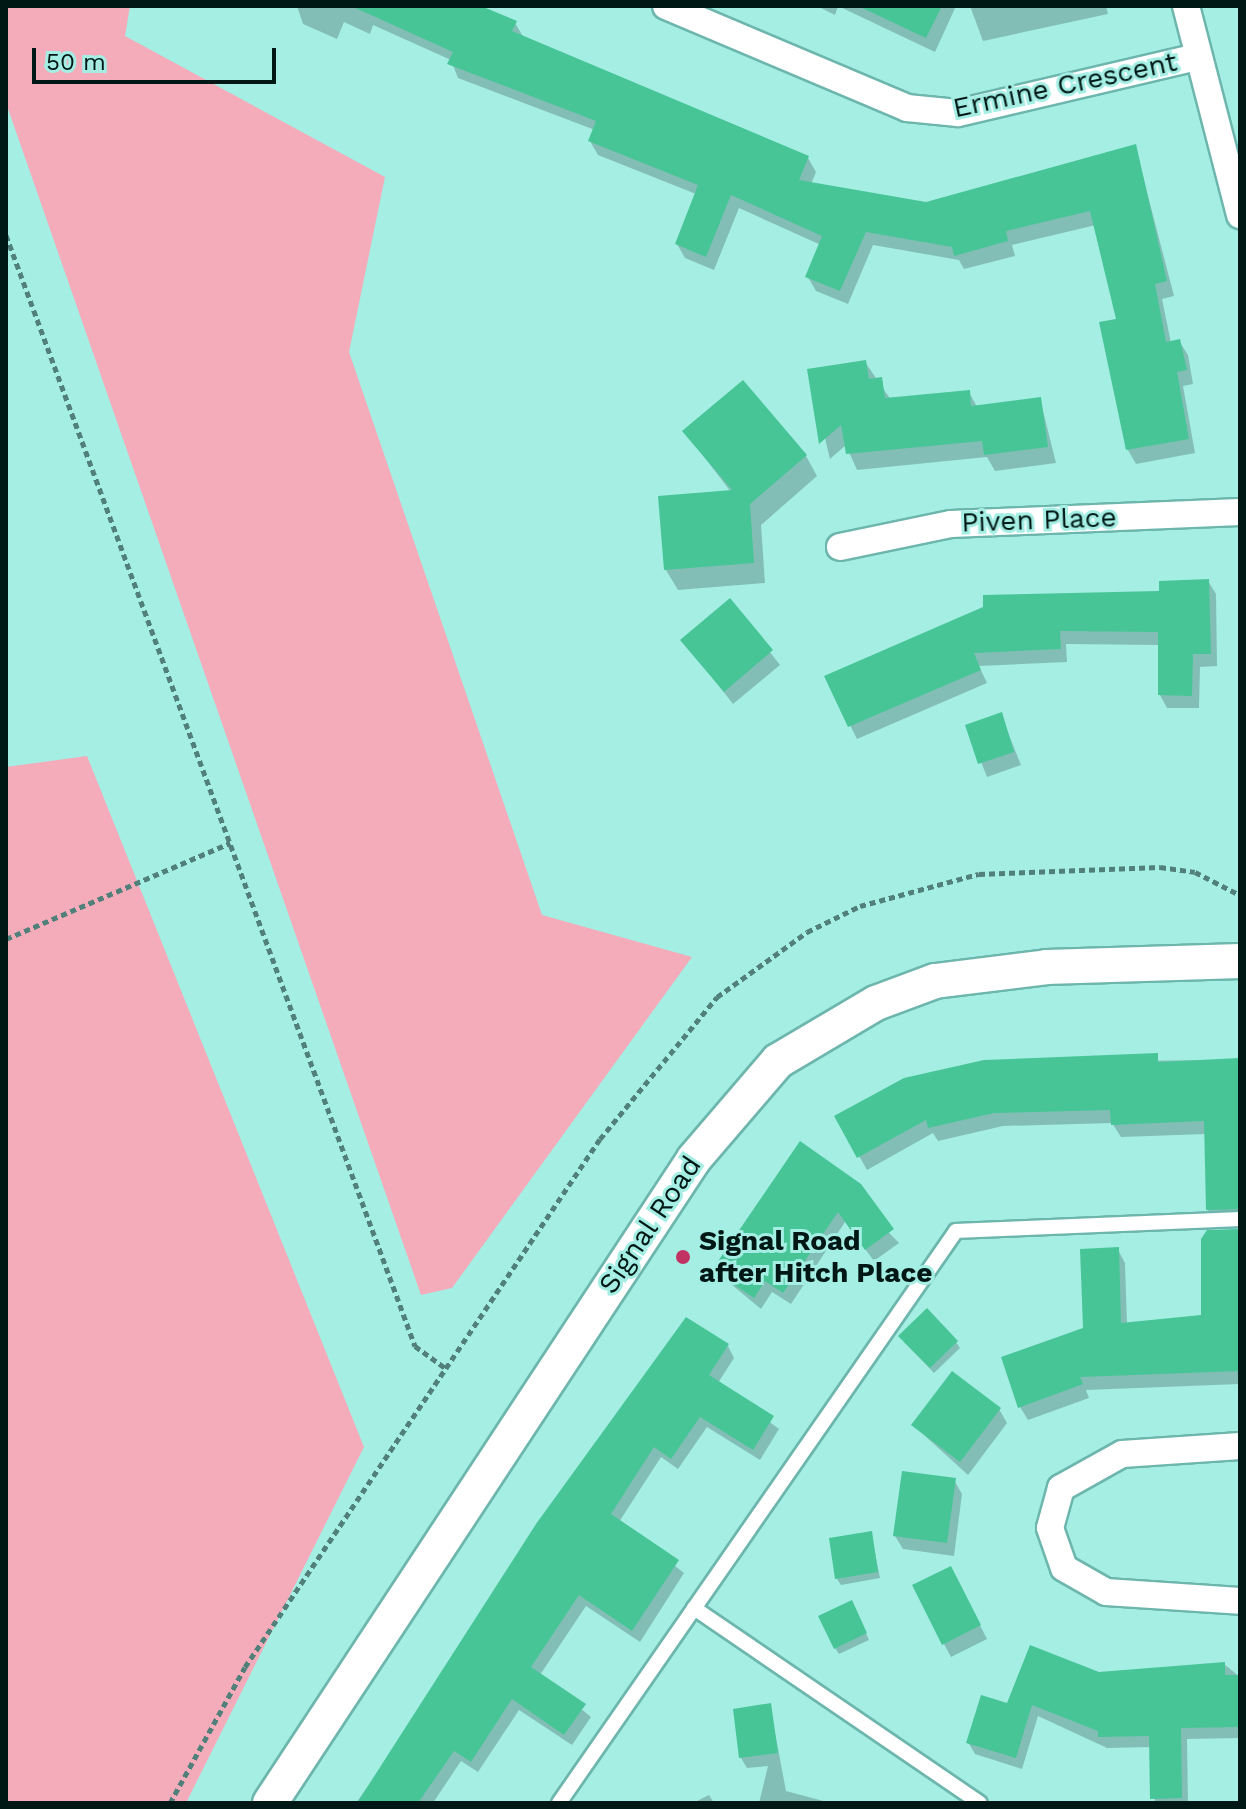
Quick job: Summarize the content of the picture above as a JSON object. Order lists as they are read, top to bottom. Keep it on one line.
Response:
{"streets":{"street":["Ermine Crescent","Piven Place","Signal Road"]},"places":["Signal Road after Hitch Place"],"scale_bar":"50 m"}
